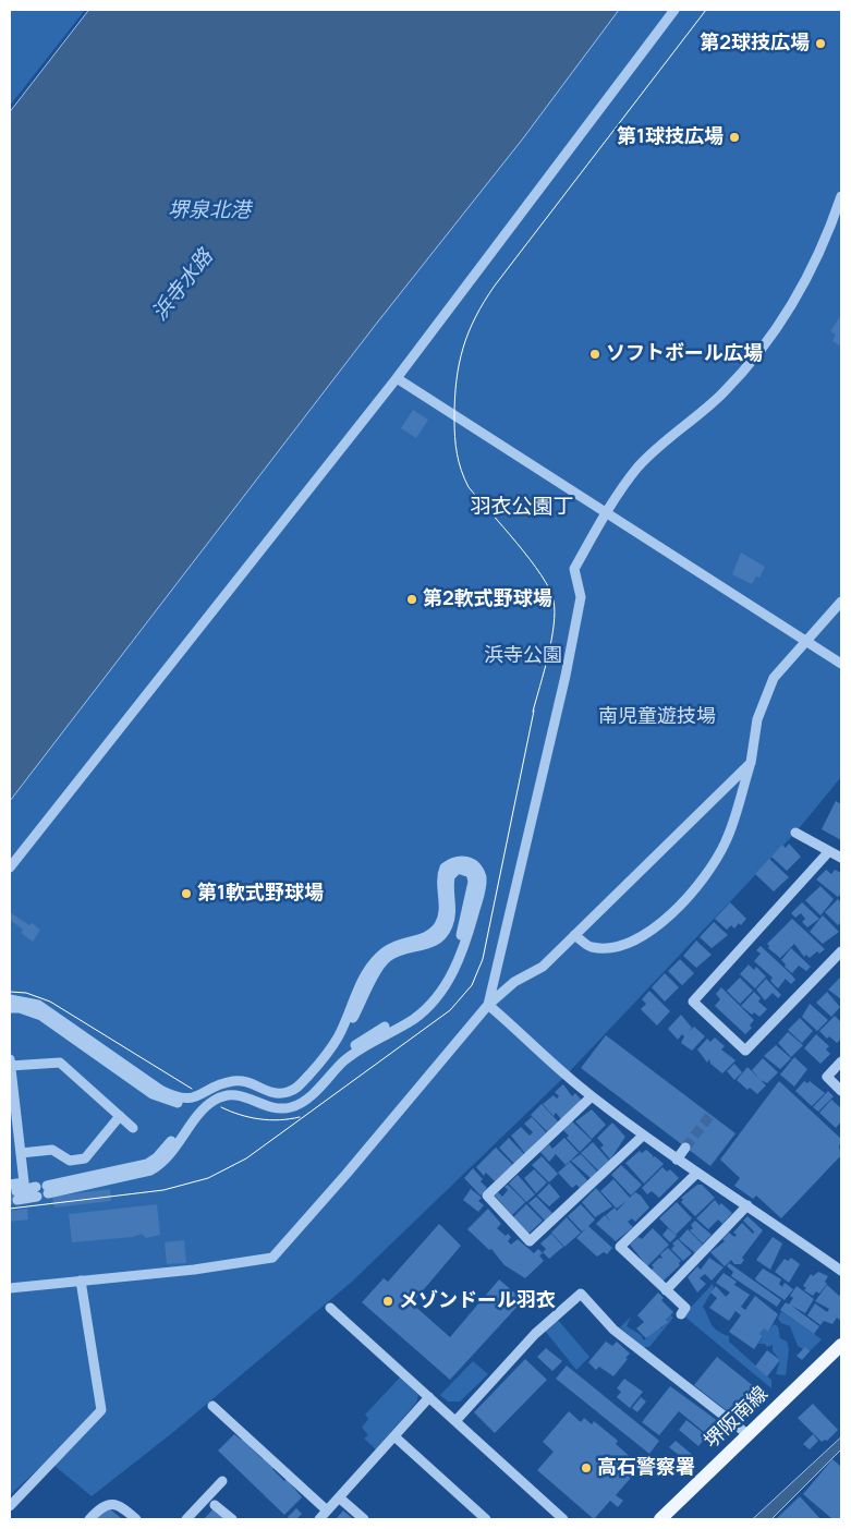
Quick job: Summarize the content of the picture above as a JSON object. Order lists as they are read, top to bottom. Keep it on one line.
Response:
{"streets":{"main road":["堺阪南線"]},"districts":["羽衣公園丁"],"water":["堺泉北港","浜寺水路"],"parks":["浜寺公園","南児童遊技場"],"places":["第2球技広場","第1球技広場","ソフトボール広場","第2軟式野球場","第1軟式野球場","メゾンドール羽衣","高石警察署"]}
